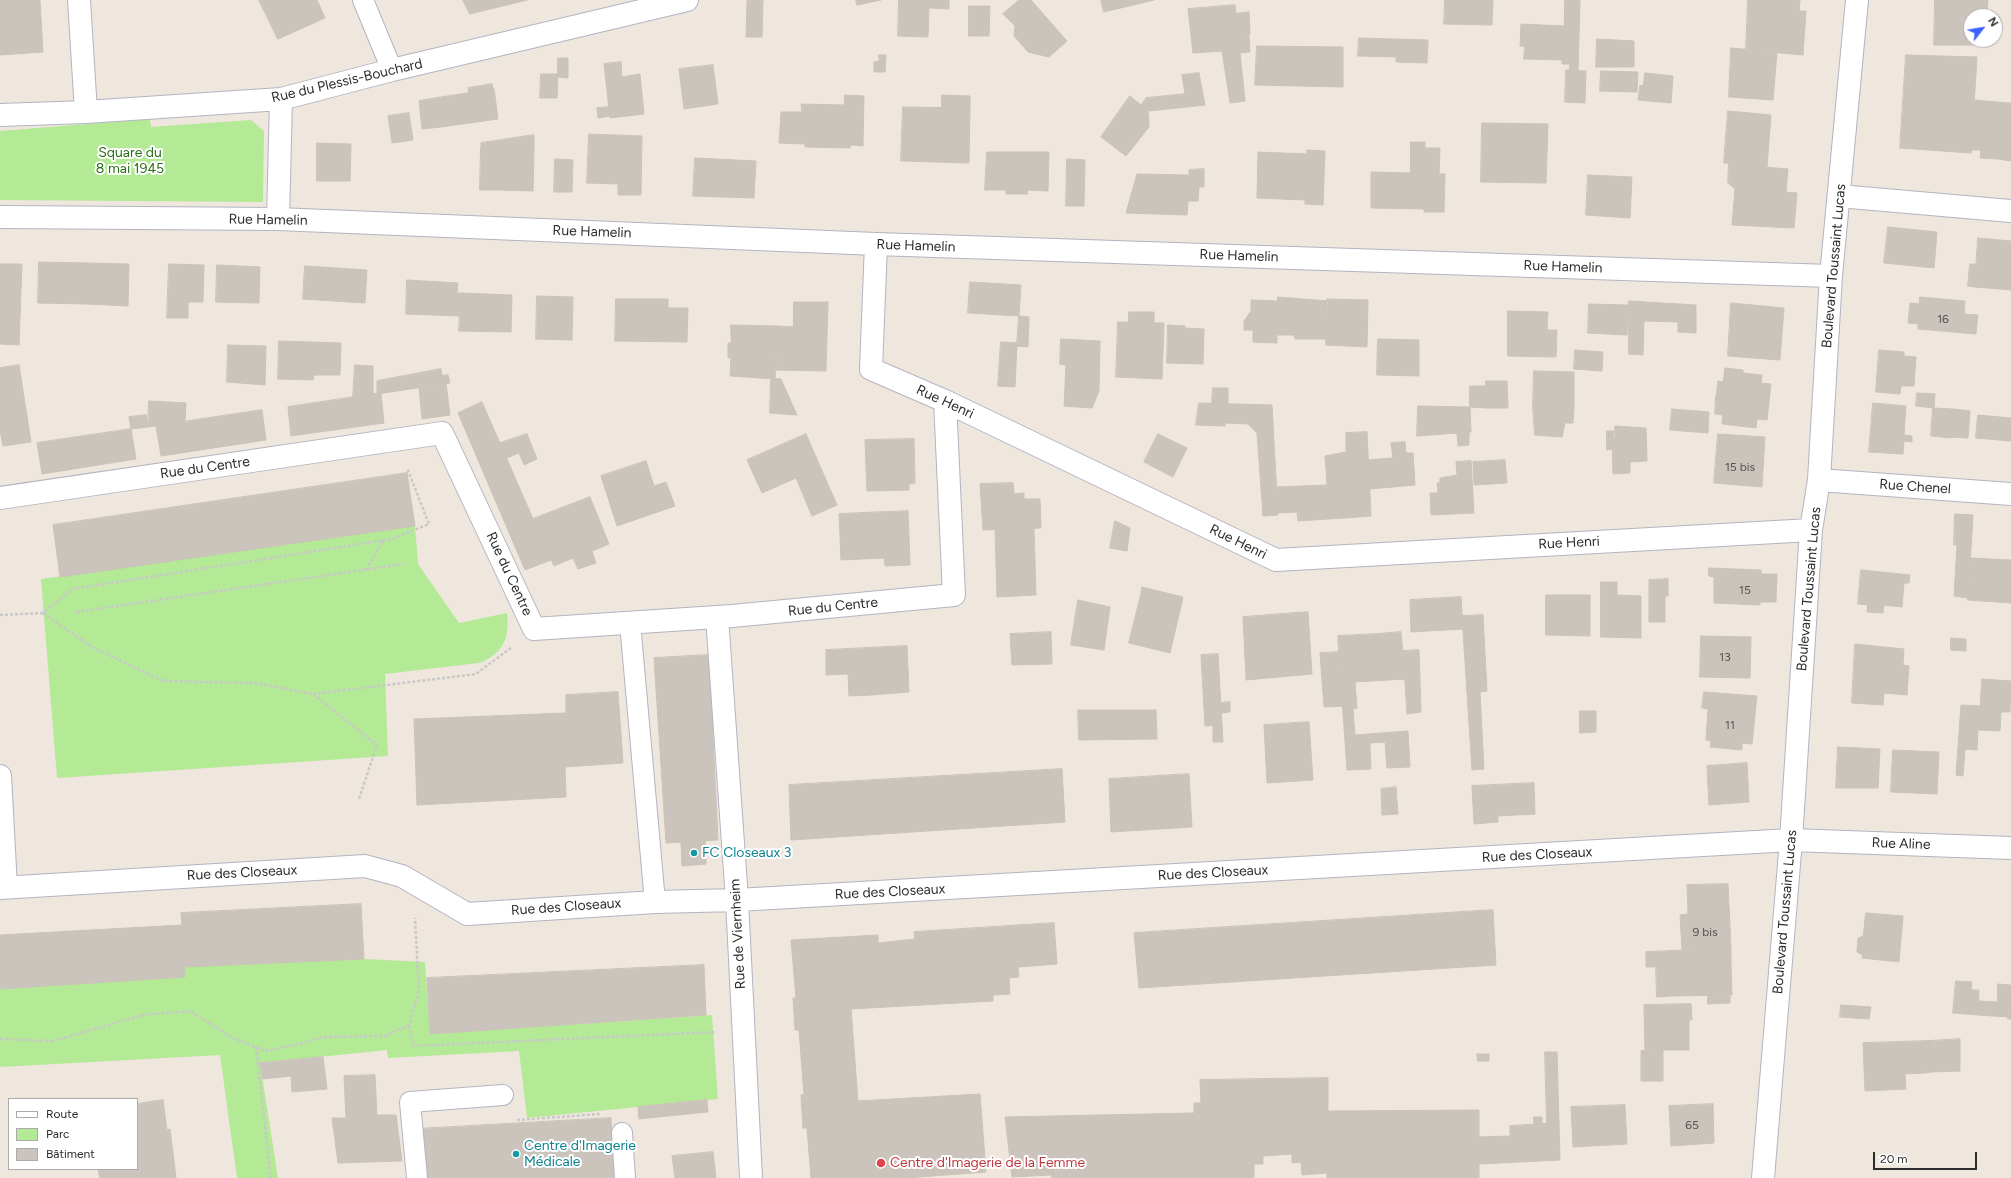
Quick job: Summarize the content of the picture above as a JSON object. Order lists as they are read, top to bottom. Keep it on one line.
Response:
{"streets":{"street":["Rue du Plessis-Bouchard","Rue Hamelin","Boulevard Toussaint Lucas","Rue Henri","Rue du Centre","Rue Chenel","Rue Aline","Rue des Closeaux","Rue de Viernheim"]},"crossings":[["Rue Hamelin","Boulevard Toussaint Lucas"],["Rue Hamelin","Rue Henri"],["Boulevard Toussaint Lucas","Rue Henri"],["Boulevard Toussaint Lucas","Rue Chenel"],["Boulevard Toussaint Lucas","Rue Aline"],["Boulevard Toussaint Lucas","Rue des Closeaux"],["Rue Henri","Rue du Centre"],["Rue du Centre","Rue de Viernheim"],["Rue Aline","Rue des Closeaux"],["Rue des Closeaux","Rue de Viernheim"]],"parks":["Square du 8 mai 1945"],"places":["FC Closeaux 3","Centre d'Imagerie Médicale","Centre d'Imagerie de la Femme"],"house_numbers":["16","15 bis","15","13","11","9 bis","65"],"legend":["Route","Parc","Bâtiment"],"scale_bar":"20 m","north":"top right"}
